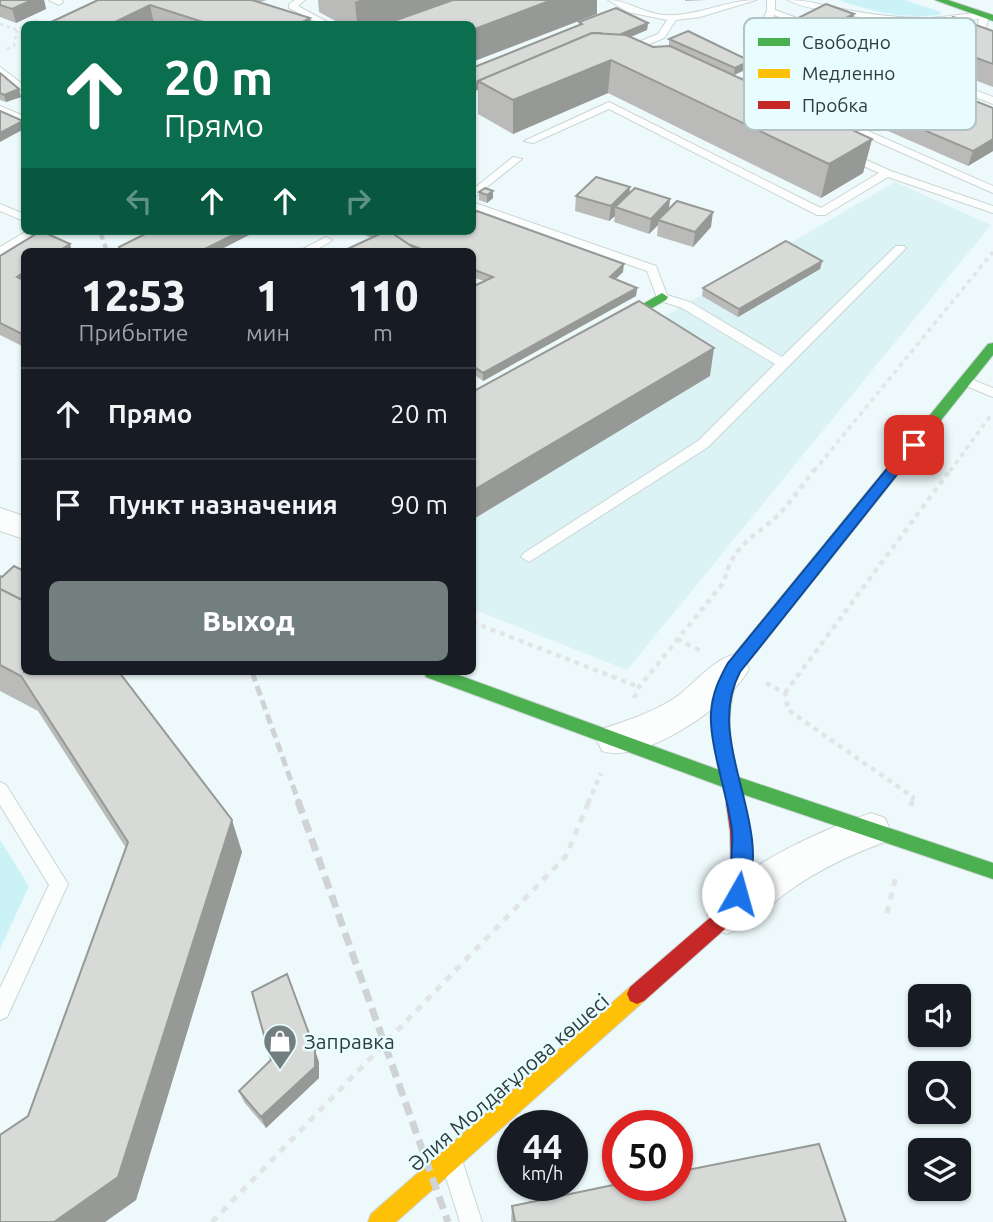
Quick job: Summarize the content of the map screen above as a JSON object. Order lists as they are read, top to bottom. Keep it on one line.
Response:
{"streets":{"main road":["Әлия Молдағұлова көшесі"]},"places":{"shop":["Заправка"]},"legend":["Свободно","Медленно","Пробка"],"page":{"turn":["20 m","Прямо"],"eta":["12:53","Прибытие","1","мин","110","m"],"list":[{"name":"Прямо","value":"20 m"},{"name":"Пункт назначения","value":"90 m"}],"buttons":"Выход","speed":"44 km/h","limit":"50"}}
